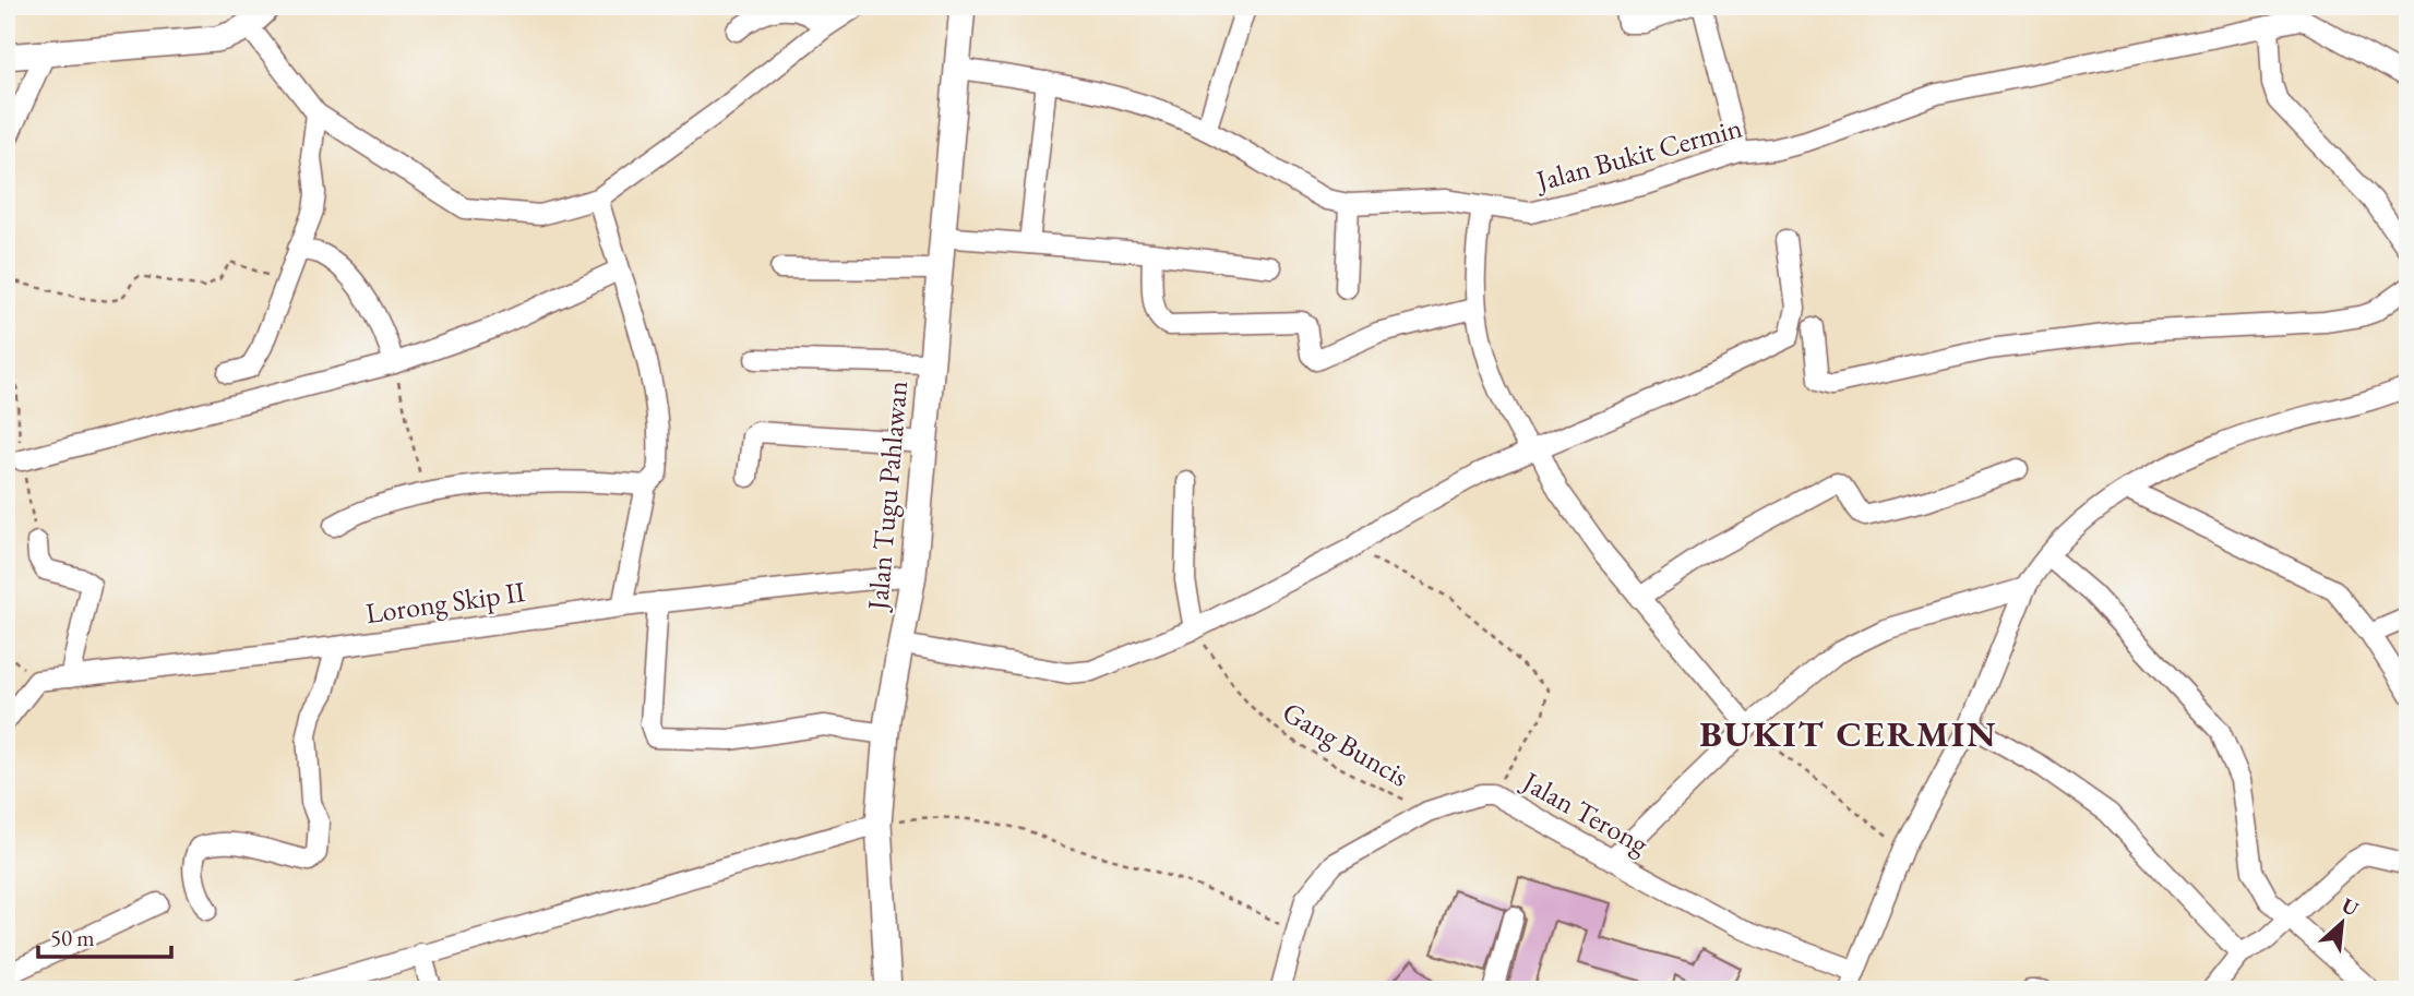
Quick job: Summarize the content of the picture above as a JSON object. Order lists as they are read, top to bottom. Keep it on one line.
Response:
{"streets":{"main road":["Jalan Tugu Pahlawan"],"street":["Jalan Bukit Cermin","Lorong Skip II","Jalan Terong"],"path":["Gang Buncis"]},"crossings":[["Jalan Bukit Cermin","Jalan Tugu Pahlawan"],["Jalan Tugu Pahlawan","Lorong Skip II"],["Gang Buncis","Jalan Terong"]],"districts":["BUKIT CERMIN"],"scale_bar":"50 m","north":"top right"}
